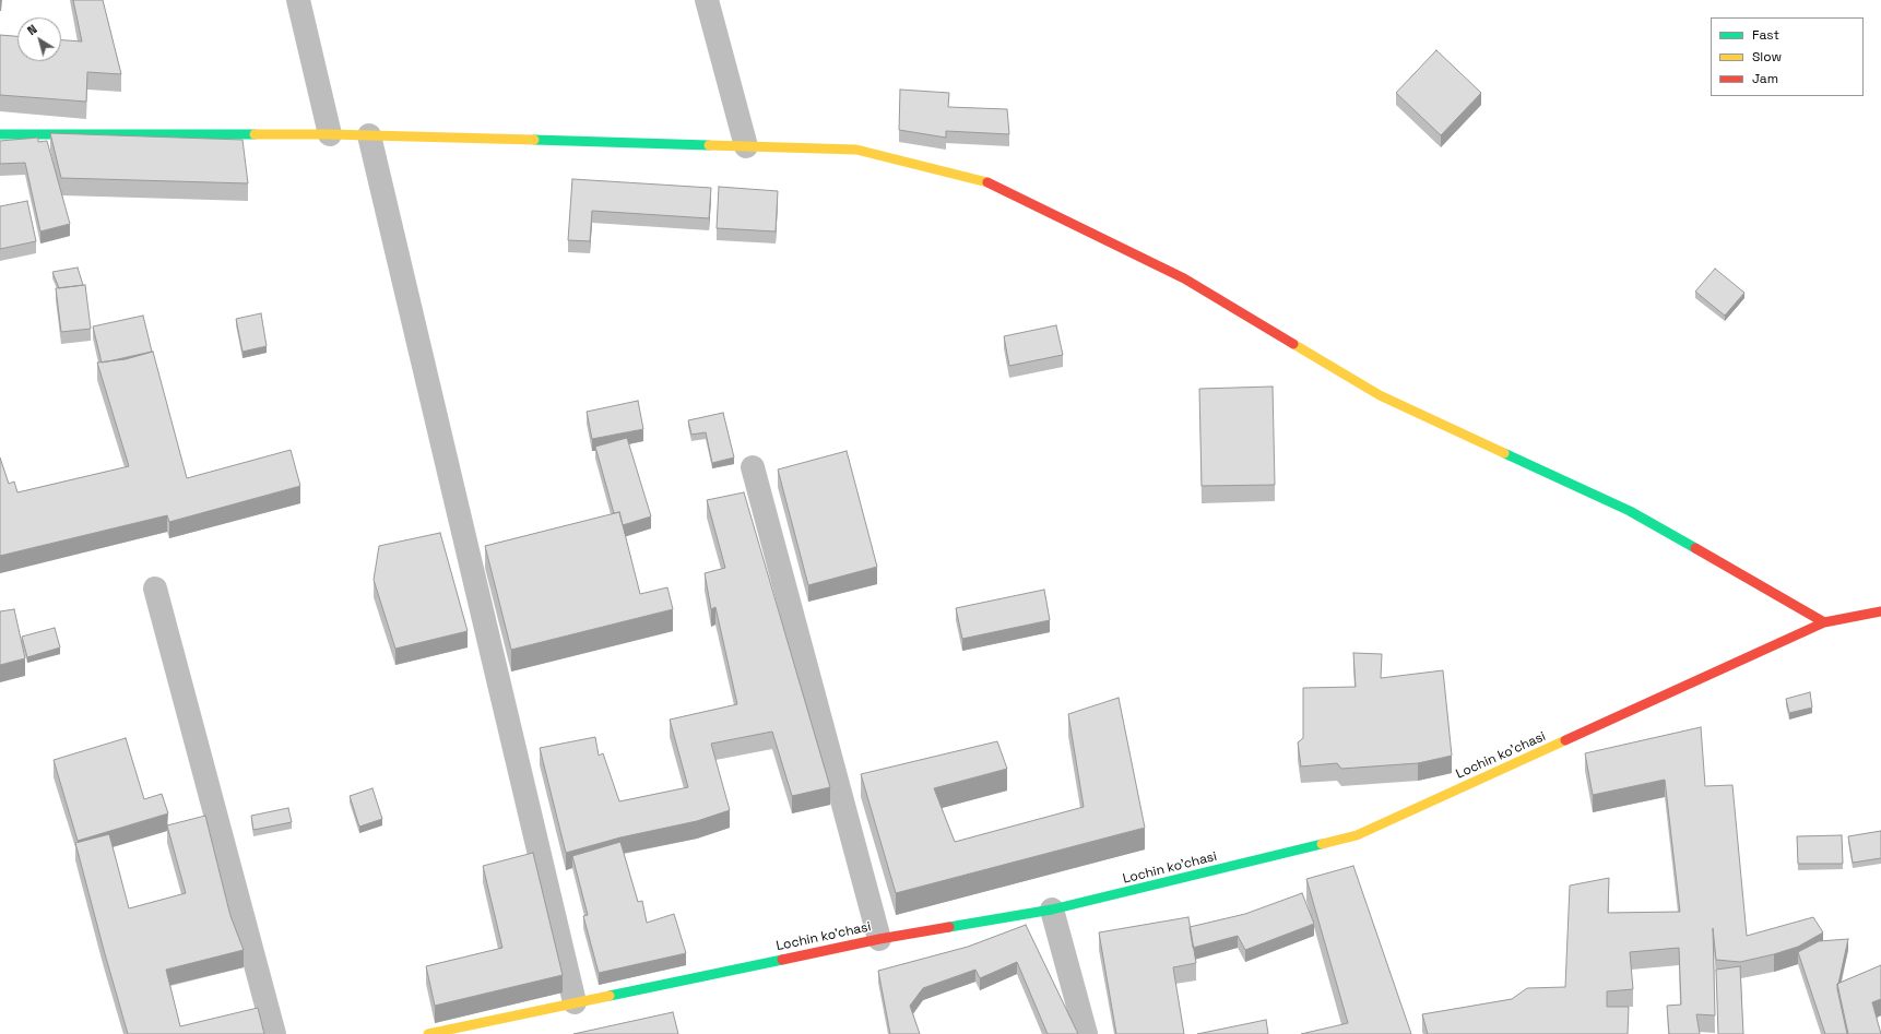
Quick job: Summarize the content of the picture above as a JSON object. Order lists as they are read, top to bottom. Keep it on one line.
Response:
{"streets":{"street":["Lochin ko'chasi"]},"legend":["Fast","Slow","Jam"],"north":"top left"}
